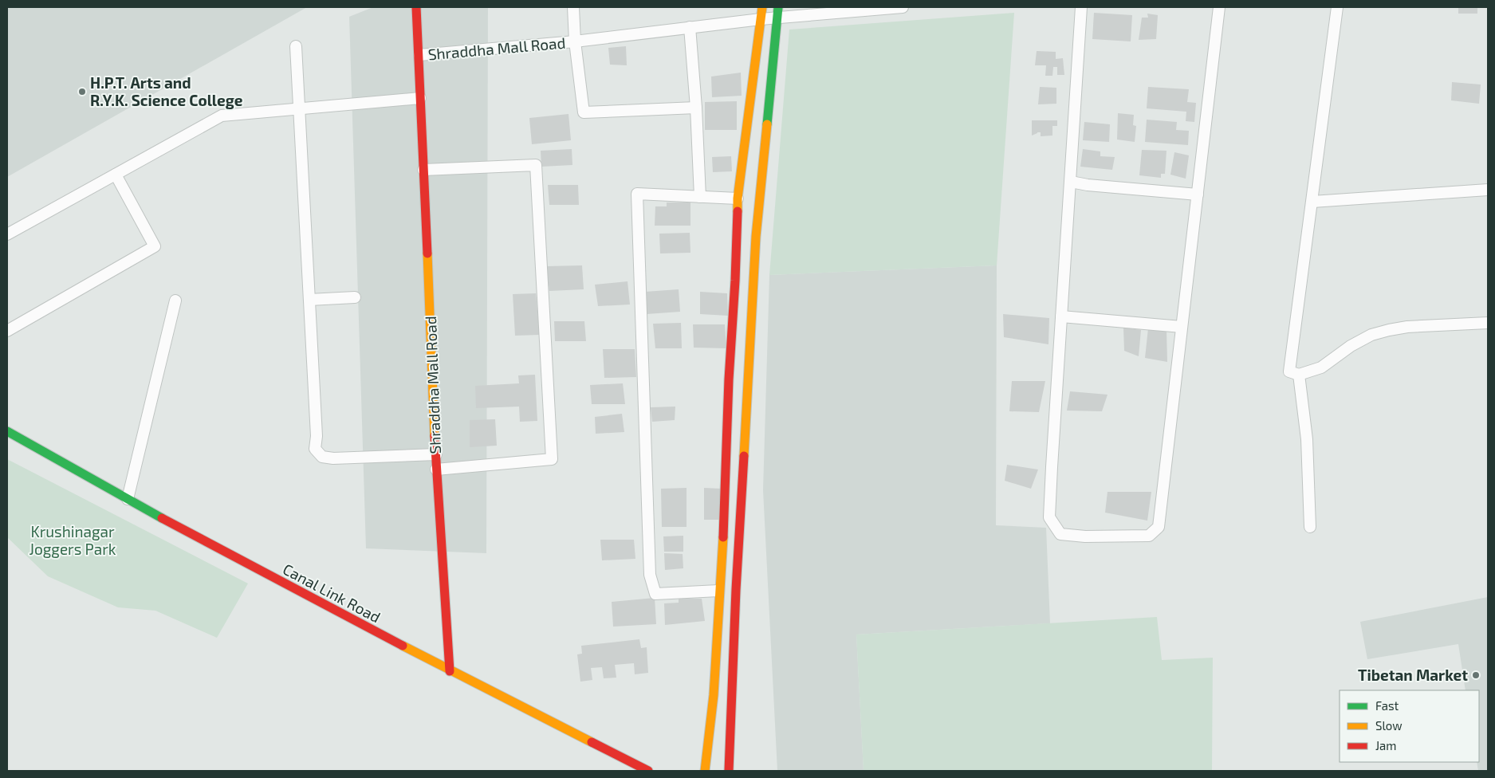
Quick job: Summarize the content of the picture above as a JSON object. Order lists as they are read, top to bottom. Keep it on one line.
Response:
{"streets":{"street":["Shraddha Mall Road","Canal Link Road"]},"crossings":[["Shraddha Mall Road","Canal Link Road"]],"parks":["Krushinagar Joggers Park"],"places":["H.P.T. Arts and R.Y.K. Science College","Tibetan Market"],"legend":["Fast","Slow","Jam"]}
